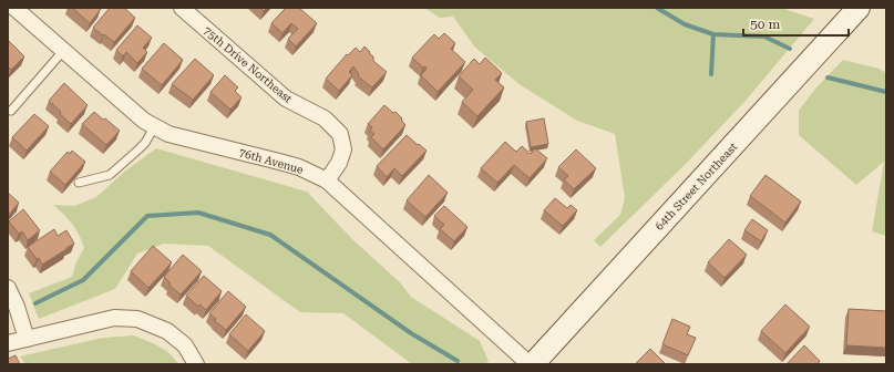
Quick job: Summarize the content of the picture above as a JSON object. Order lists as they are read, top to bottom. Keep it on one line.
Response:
{"streets":{"main road":["64th Street Northeast"],"street":["75th Drive Northeast","76th Avenue"]},"crossings":[["75th Drive Northeast","76th Avenue"],["76th Avenue","64th Street Northeast"]],"scale_bar":"50 m"}
